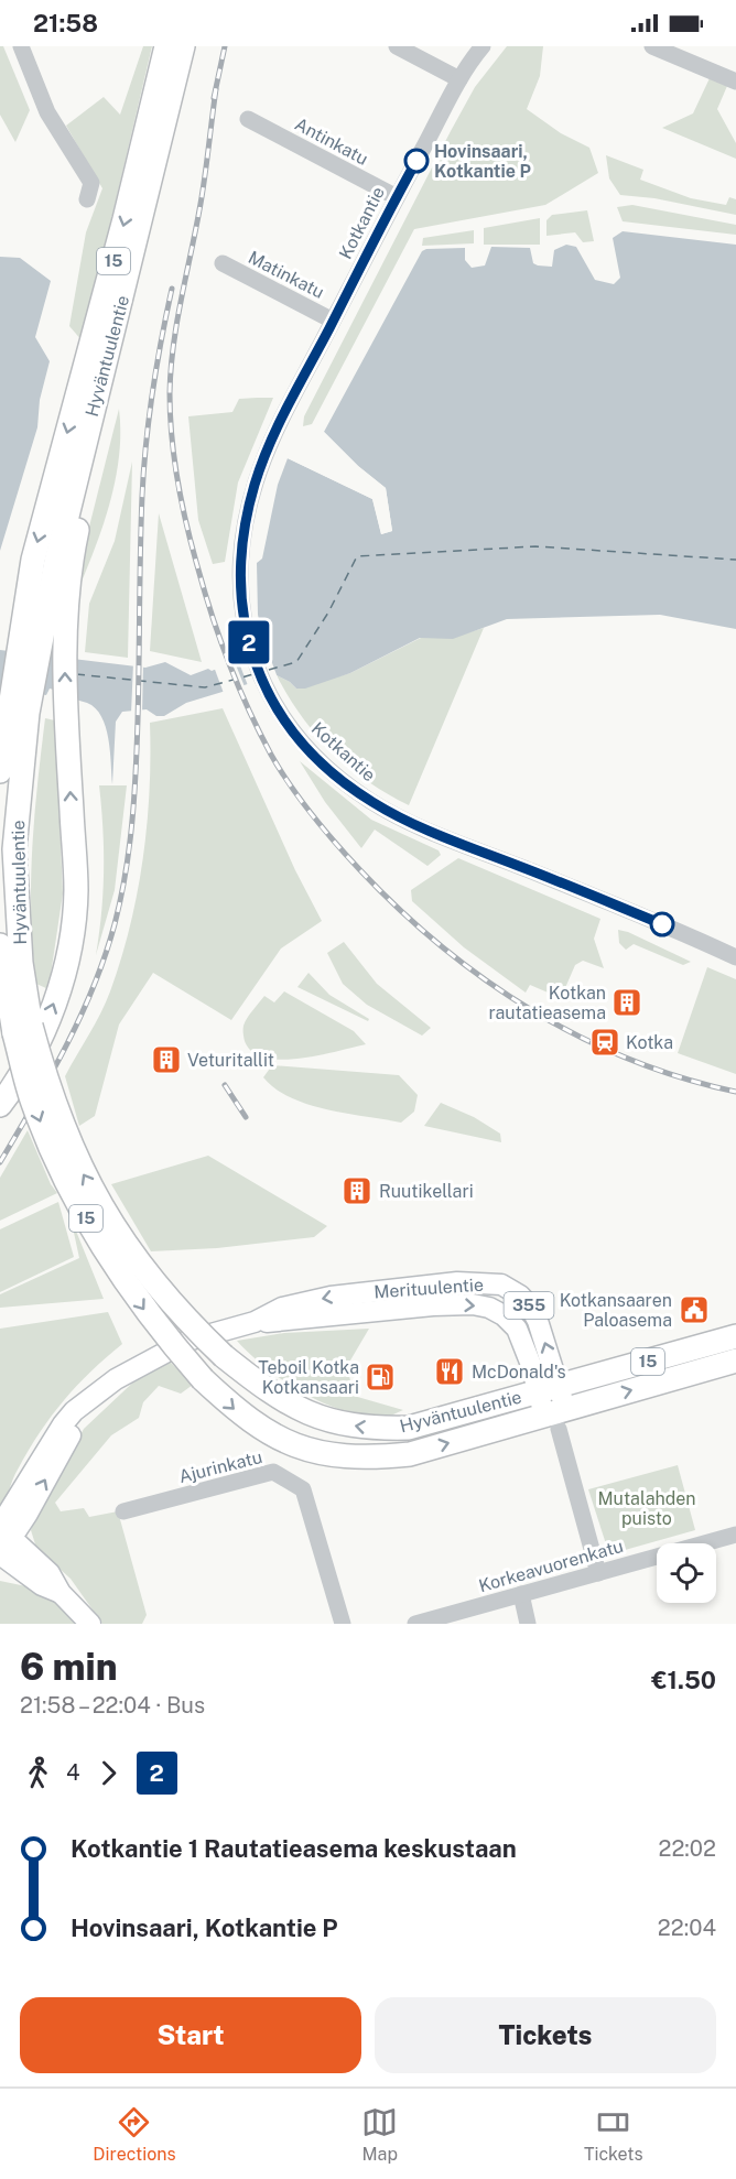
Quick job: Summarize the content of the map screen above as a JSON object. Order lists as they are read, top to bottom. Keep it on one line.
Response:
{"streets":{"highway":["15","Hyväntuulentie"],"main road":["Merituulentie","355"],"street":["Antinkatu","Kotkantie","Matinkatu","Ajurinkatu","Korkeavuorenkatu"]},"crossings":[["Antinkatu","Kotkantie"],["Kotkantie","Matinkatu"],["15","Hyväntuulentie"],["15","Merituulentie"],["Hyväntuulentie","Merituulentie"]],"parks":["Mutalahden puisto"],"places":{"other":["Hovinsaari, Kotkantie P"],"building":["Kotkan rautatieasema","Veturitallit","Ruutikellari"],"station":["Kotka"],"public building":["Kotkansaaren Paloasema"],"restaurant":["McDonald's"],"fuel station":["Teboil Kotka Kotkansaari"]},"lines":["bus line 2"],"page":{"status":"21:58","on_map":"2","heading":["6 min","21:58 – 22:04 · Bus","€1.50"],"legs":["4","2"],"list":[{"name":"Kotkantie 1 Rautatieasema keskustaan","value":"22:02"},{"name":"Hovinsaari, Kotkantie P","value":"22:04"}],"buttons":["Start","Tickets"],"tabs":["Directions","Map","Tickets"]}}
